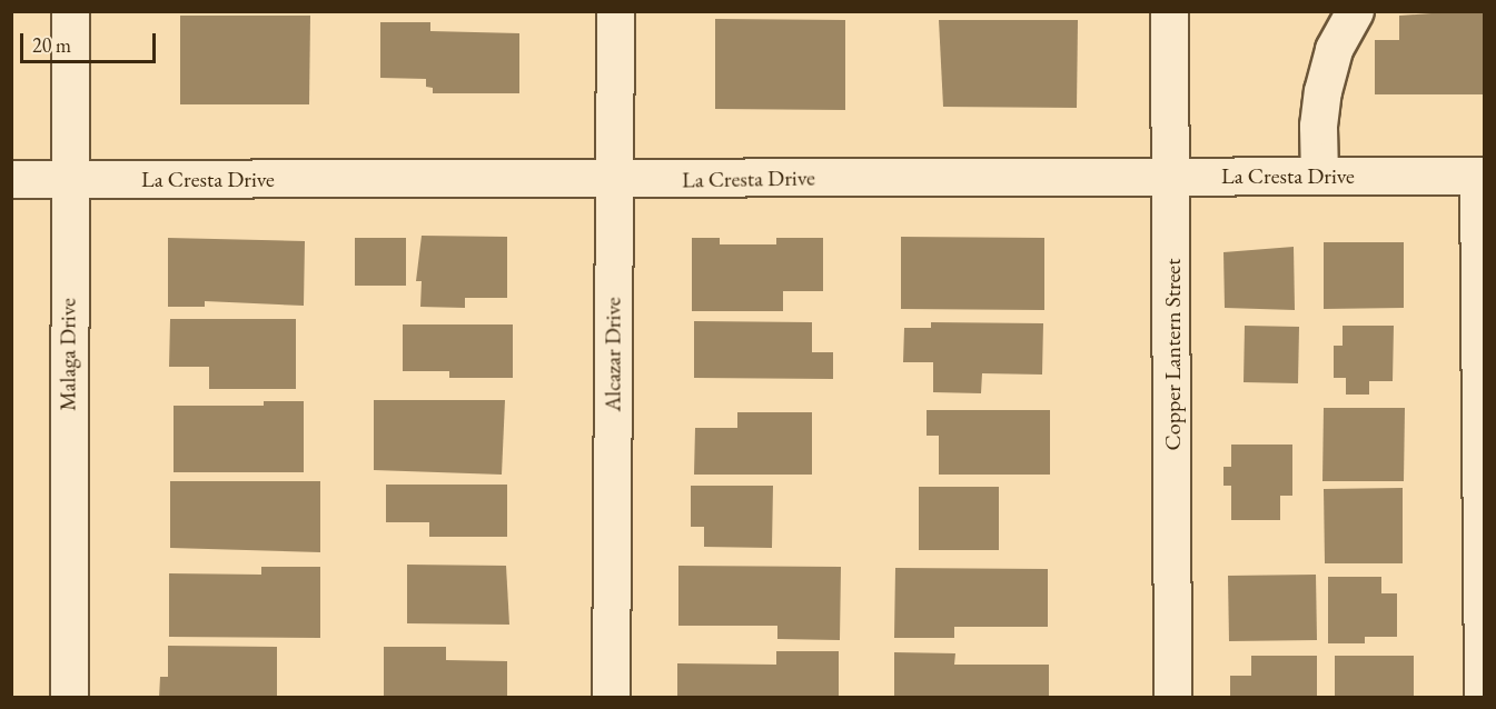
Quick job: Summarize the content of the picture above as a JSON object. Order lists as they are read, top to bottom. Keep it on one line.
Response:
{"streets":{"street":["La Cresta Drive","Malaga Drive","Alcazar Drive","Copper Lantern Street"]},"crossings":[["La Cresta Drive","Malaga Drive"],["La Cresta Drive","Alcazar Drive"],["La Cresta Drive","Copper Lantern Street"]],"scale_bar":"20 m"}
